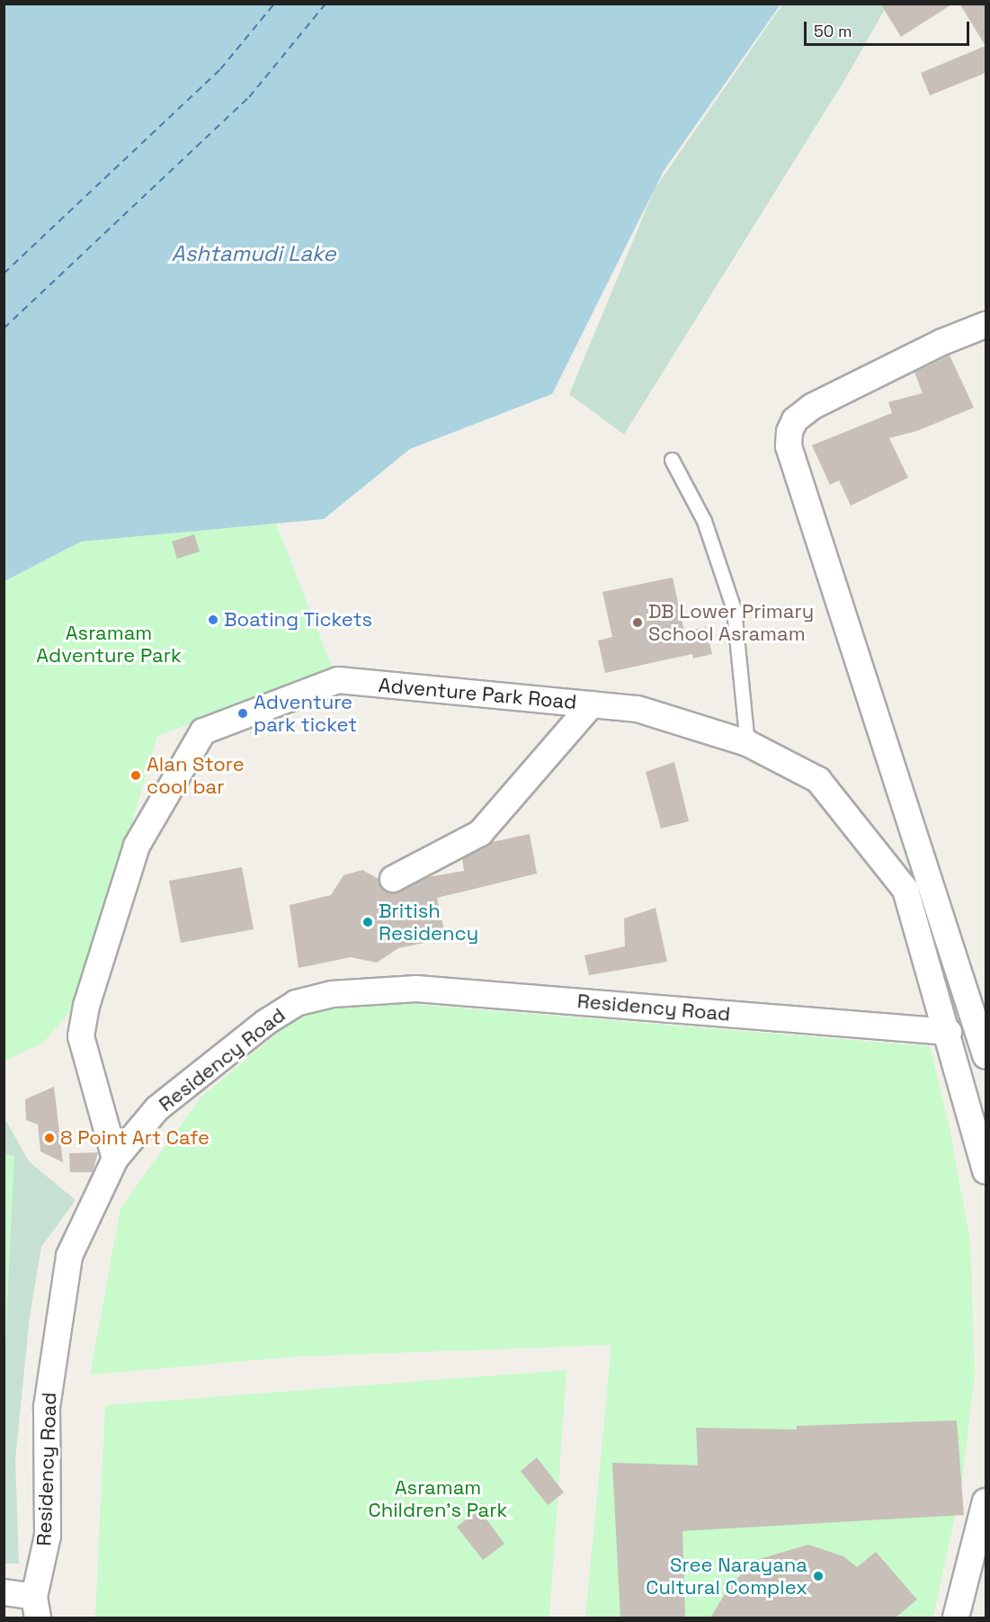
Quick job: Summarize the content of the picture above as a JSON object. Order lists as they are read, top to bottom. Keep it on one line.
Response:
{"streets":{"street":["Adventure Park Road","Residency Road"]},"crossings":[["Adventure Park Road","Residency Road"]],"water":["Ashtamudi Lake"],"parks":["Asramam Adventure Park","Asramam Children's Park"],"places":["Boating Tickets","DB Lower Primary School Asramam","Adventure park ticket","Alan Store cool bar","British Residency","8 Point Art Cafe","Sree Narayana Cultural Complex"],"scale_bar":"50 m"}
